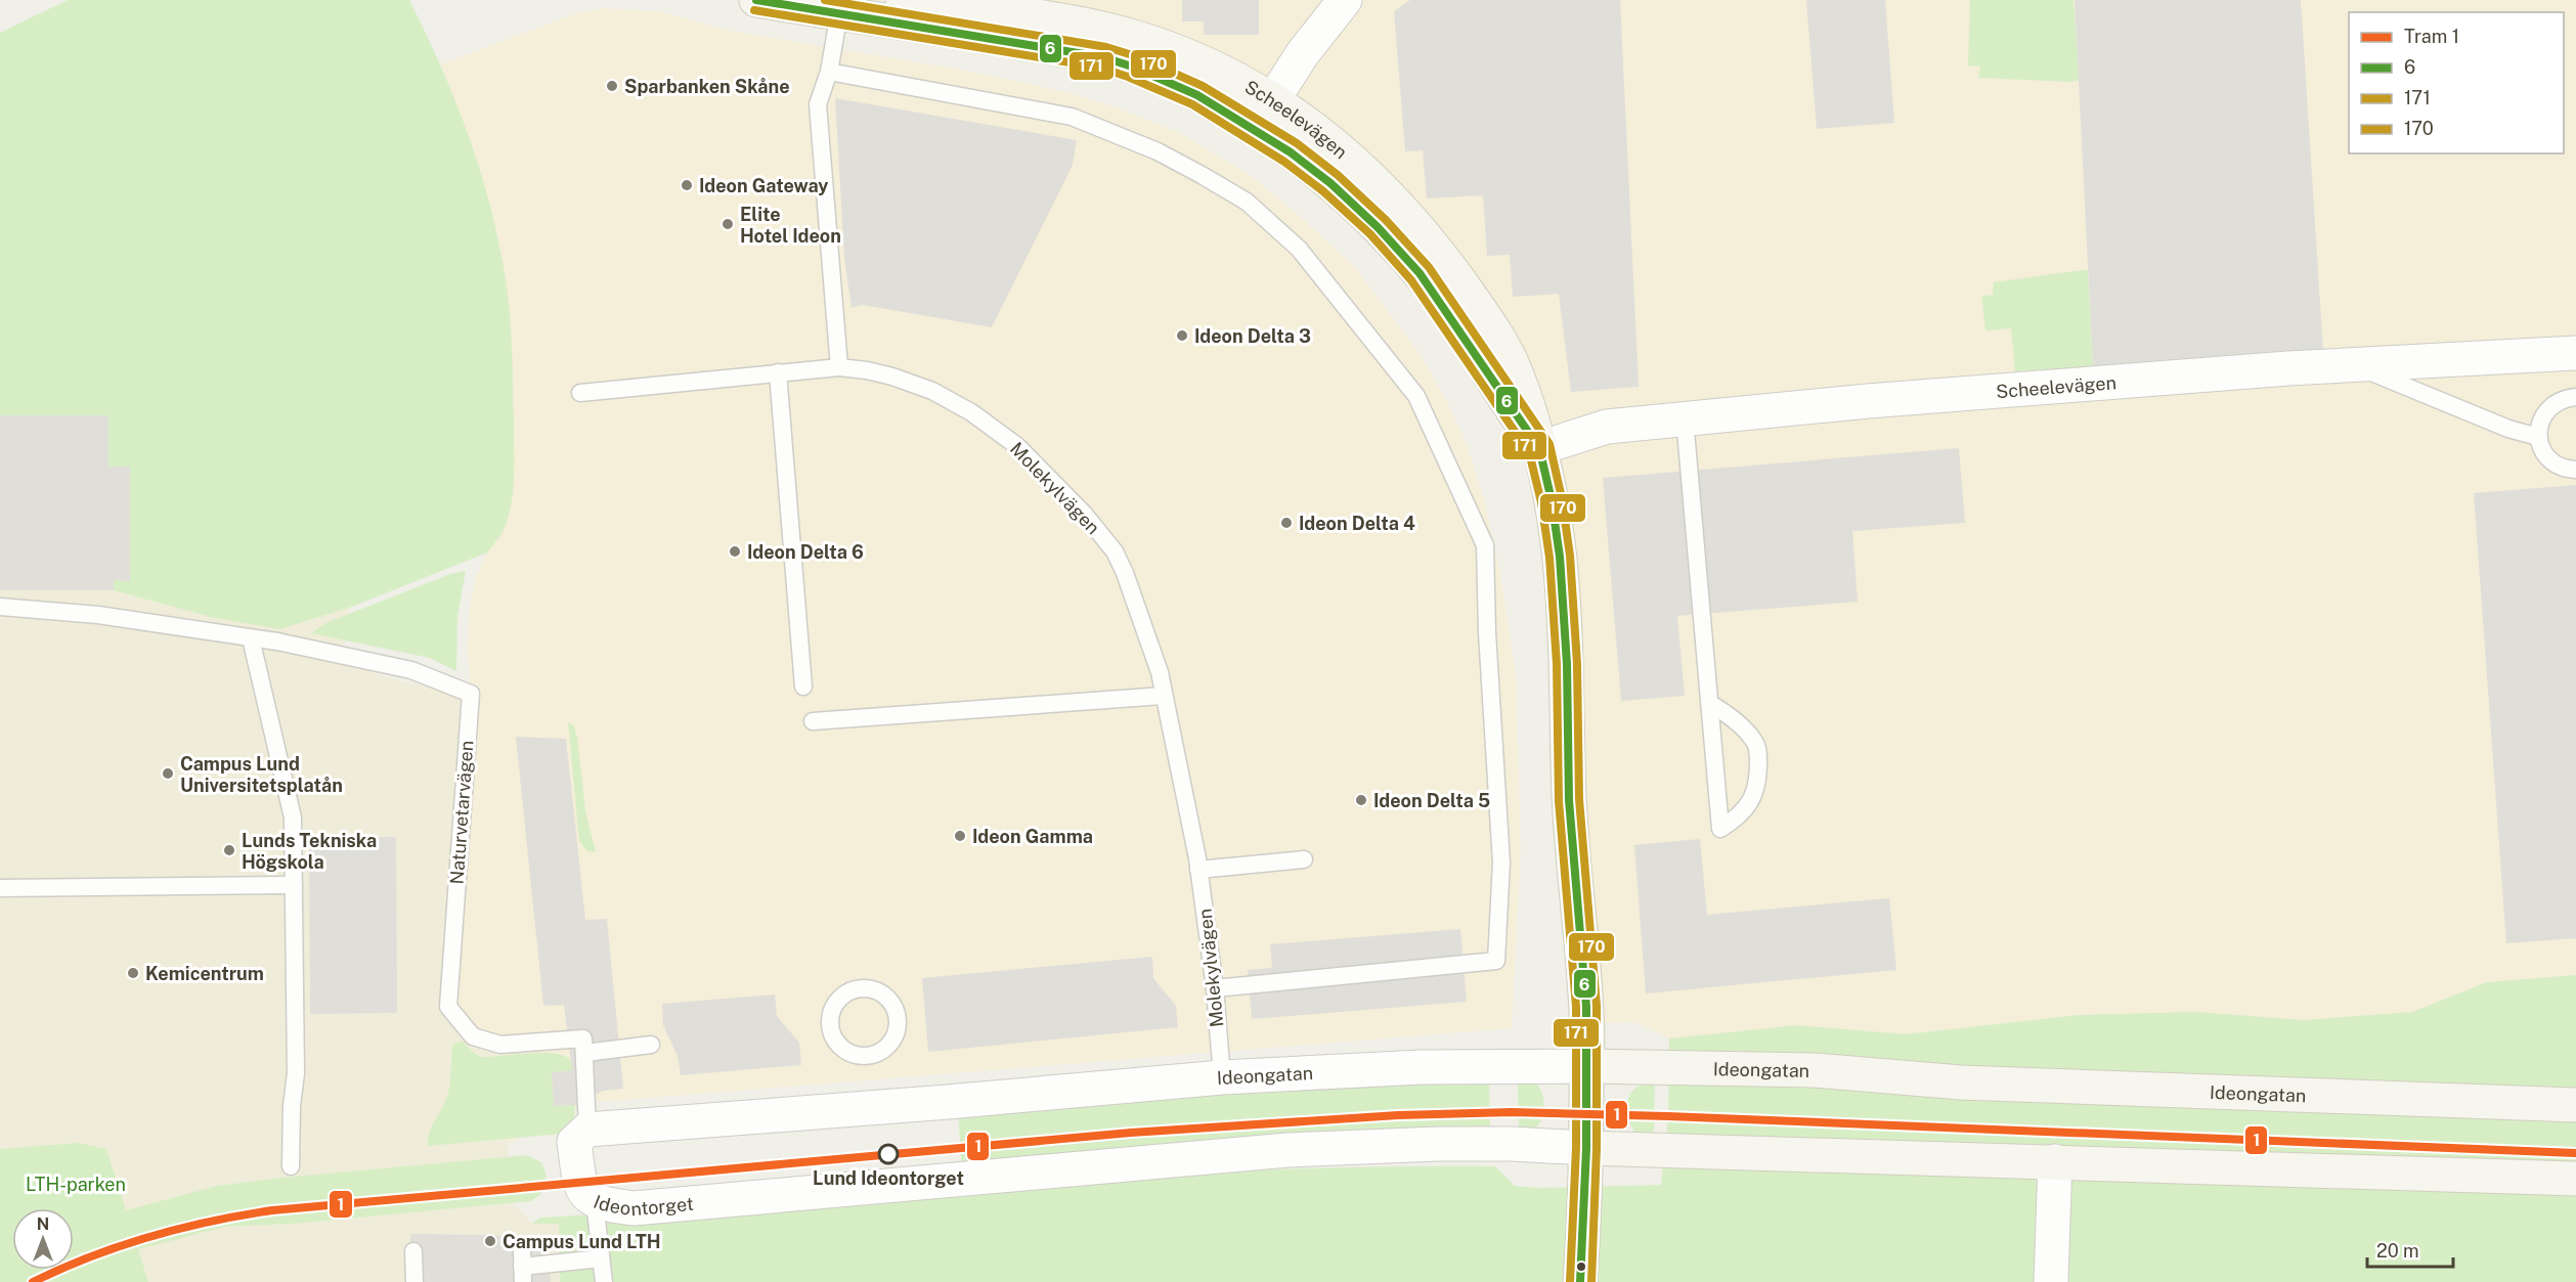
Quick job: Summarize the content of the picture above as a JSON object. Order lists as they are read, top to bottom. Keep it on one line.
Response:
{"streets":{"street":["Scheelevägen","Ideongatan","Ideontorget"],"lane":["Molekylvägen","Naturvetarvägen"]},"crossings":[["Scheelevägen","Ideongatan"],["Scheelevägen","Ideontorget"],["Molekylvägen","Ideongatan"],["Ideongatan","Ideontorget"]],"parks":["LTH-parken"],"places":["Sparbanken Skåne","Ideon Gateway","Elite Hotel Ideon","Ideon Delta 3","Ideon Delta 4","Ideon Delta 6","Campus Lund Universitetsplatån","Ideon Delta 5","Ideon Gamma","Lunds Tekniska Högskola","Kemicentrum","Lund Ideontorget","Campus Lund LTH"],"lines":["transit line 6","transit line 170","transit line 171","tram line 1"],"legend":["Tram 1","6","171","170"],"scale_bar":"20 m","north":"top"}
